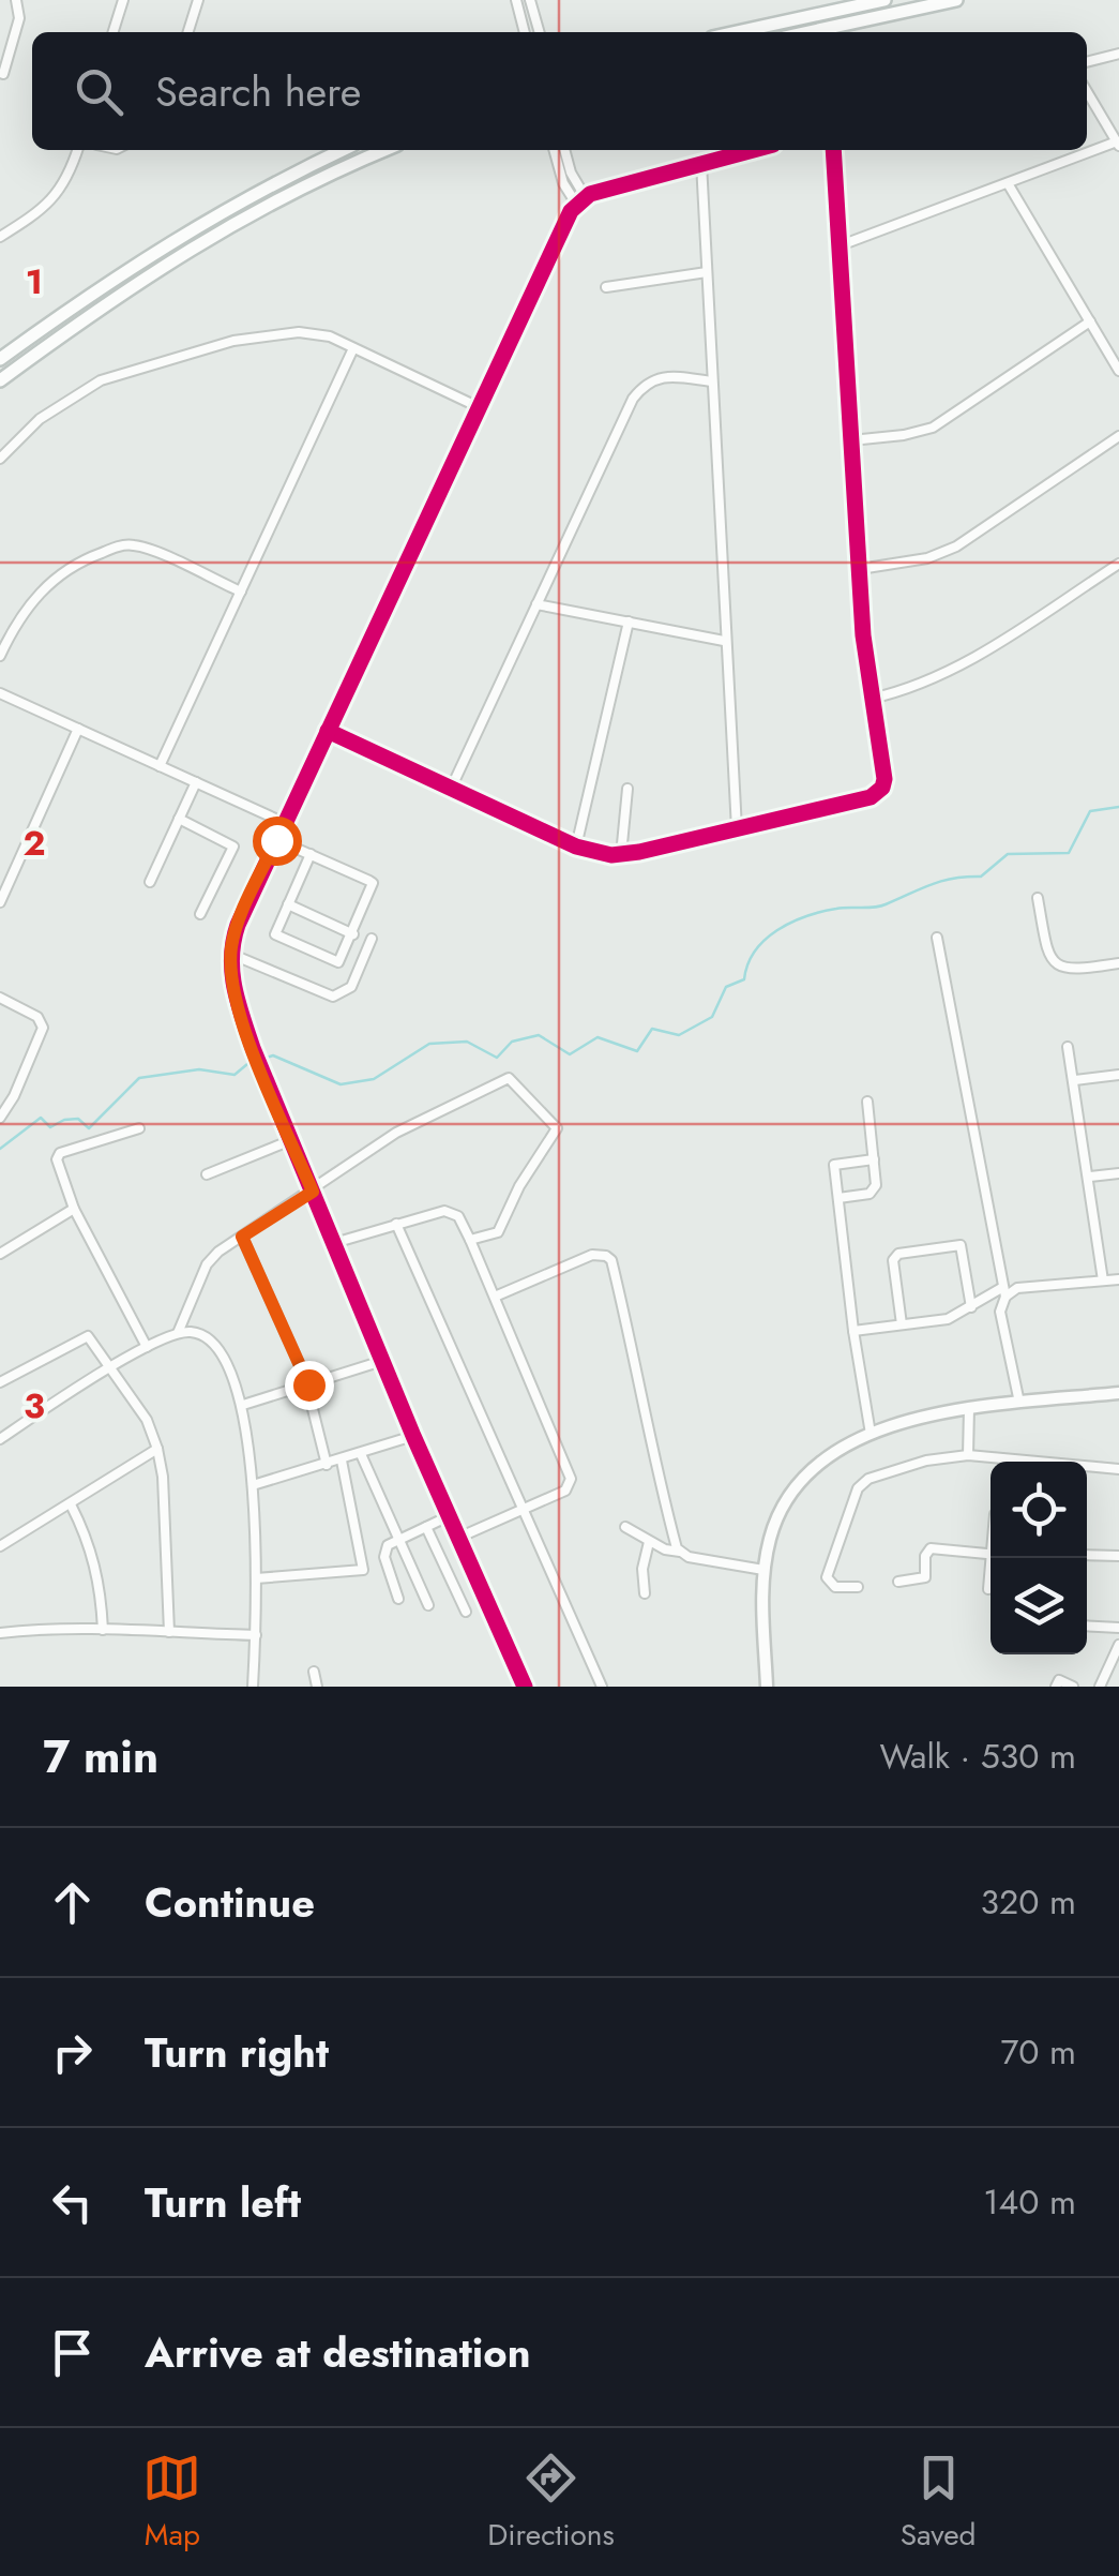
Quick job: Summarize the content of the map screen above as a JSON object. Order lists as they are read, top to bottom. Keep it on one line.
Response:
{"page":{"search":"Search here","heading":["7 min","Walk · 530 m"],"list":[["Continue","320 m"],["Turn right","70 m"],["Turn left","140 m"],"Arrive at destination"],"nav":["Map","Directions","Saved"]},"grid":{"rows":["1","2","3"]}}
